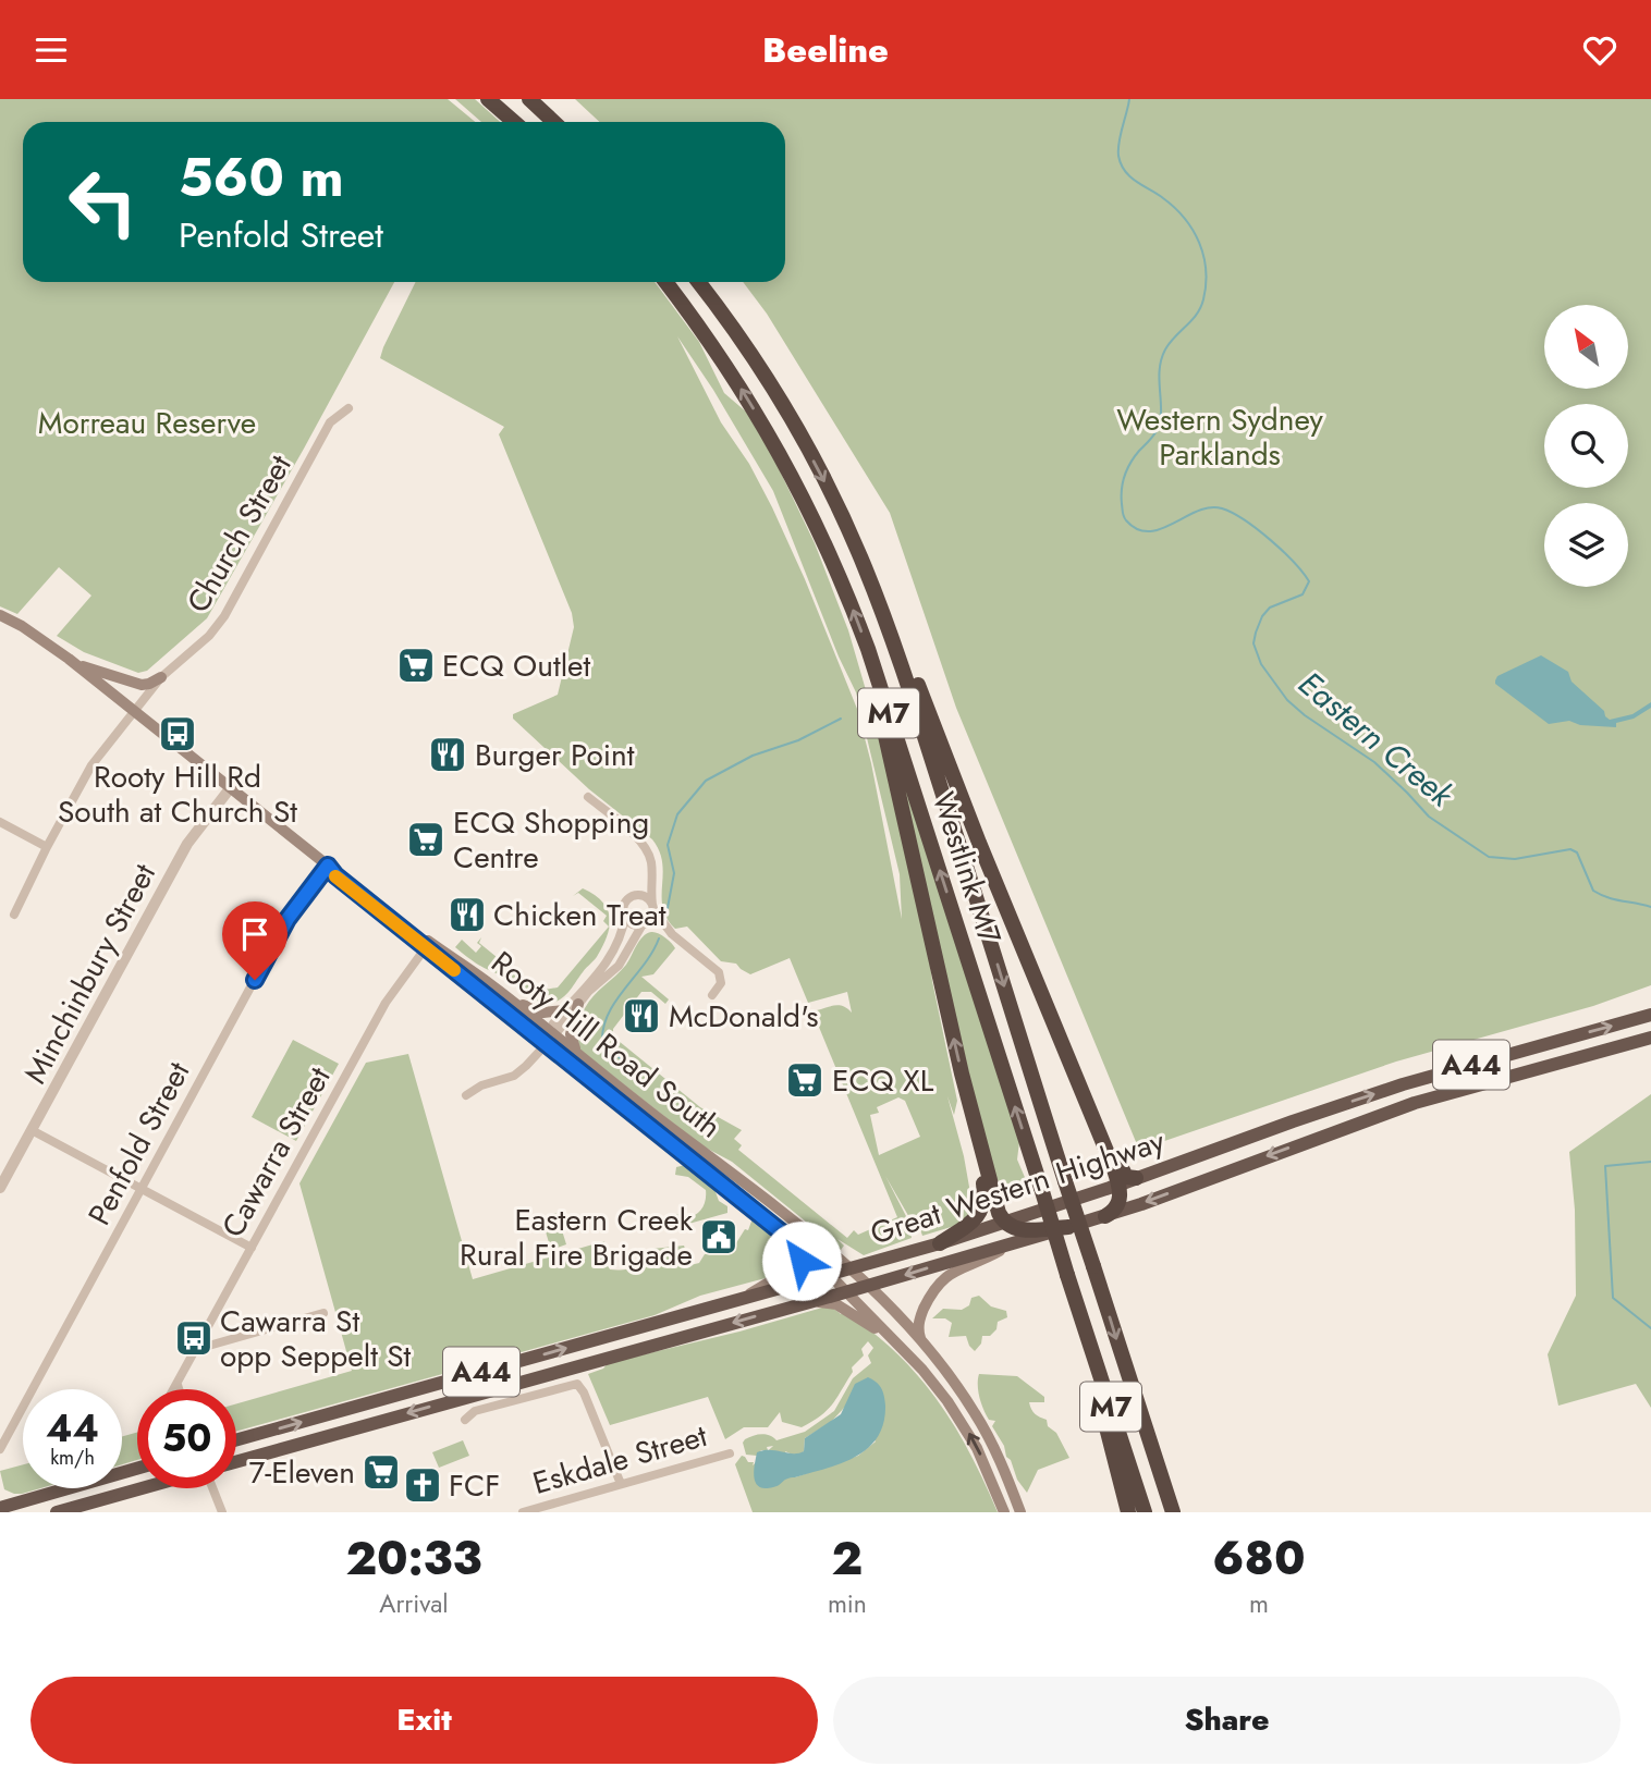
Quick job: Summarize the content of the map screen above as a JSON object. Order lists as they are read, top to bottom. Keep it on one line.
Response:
{"streets":{"highway":["M7","Westlink M7","A44","Great Western Highway"],"main road":["Rooty Hill Road South"],"street":["Church Street","Minchinbury Street","Penfold Street","Cawarra Street","Eskdale Street"]},"crossings":[["Church Street","Rooty Hill Road South"],["M7","Westlink M7"],["M7","Great Western Highway"],["Minchinbury Street","Rooty Hill Road South"],["Rooty Hill Road South","Penfold Street"],["Rooty Hill Road South","Cawarra Street"],["Rooty Hill Road South","Great Western Highway"]],"water":["Eastern Creek"],"parks":["Western Sydney Parklands","Morreau Reserve"],"places":{"supermarket":["ECQ Outlet","ECQ Shopping Centre","ECQ XL","7-Eleven"],"bus stop":["Rooty Hill Rd South at Church St","Cawarra St opp Seppelt St"],"restaurant":["Burger Point","Chicken Treat","McDonald's"],"public building":["Eastern Creek Rural Fire Brigade"],"church":["FCF"]},"north":"top left","page":{"header":"Beeline","turn":["560 m","Penfold Street"],"speed":"44 km/h","limit":"50","eta":["20:33","Arrival","2","min","680","m"],"buttons":["Exit","Share"]}}
